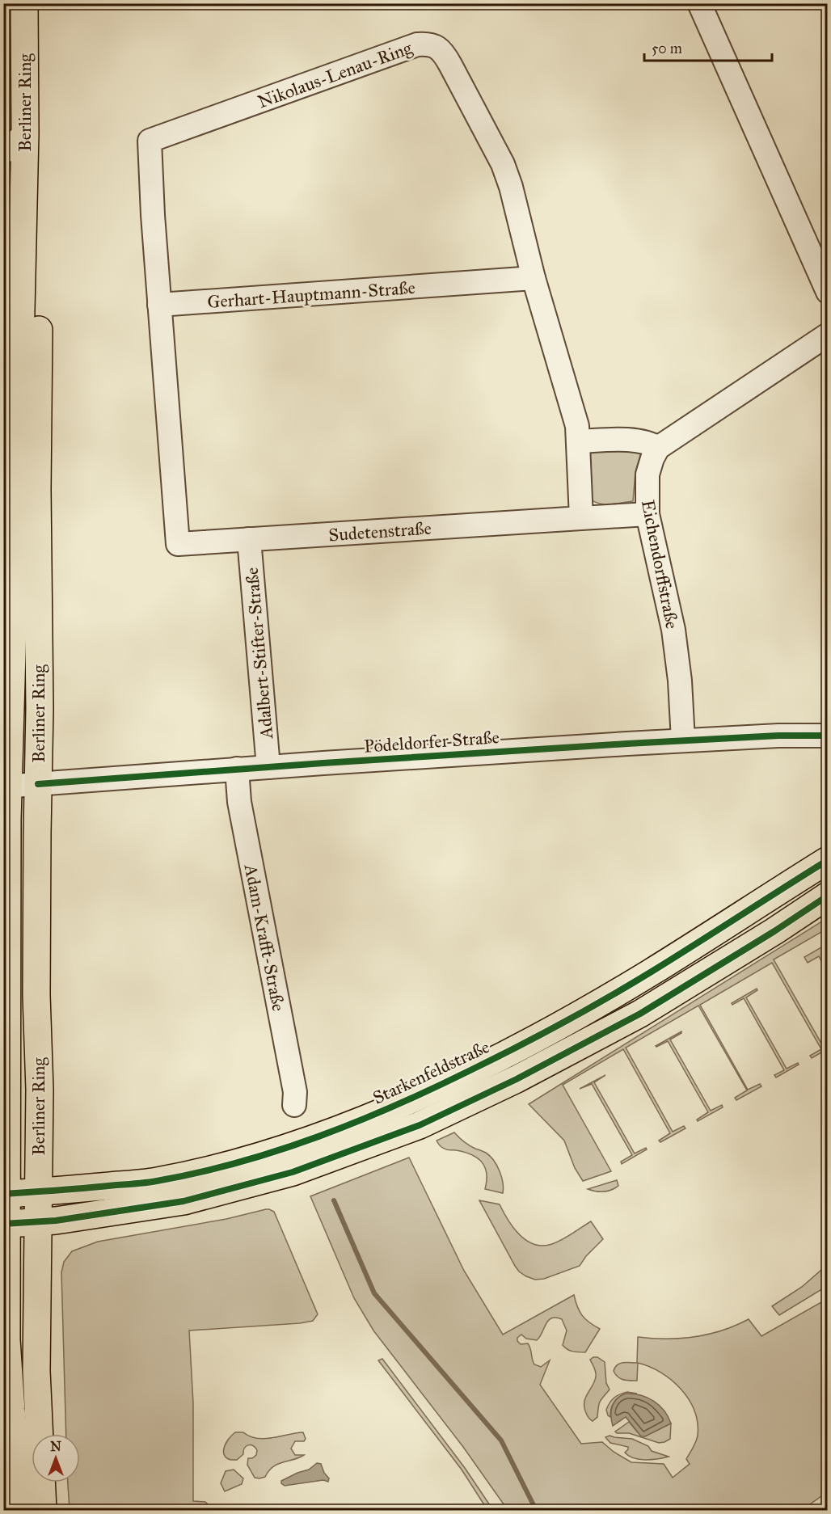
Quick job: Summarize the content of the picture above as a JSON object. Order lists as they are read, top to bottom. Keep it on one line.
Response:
{"streets":{"main road":["Berliner Ring","Starkenfeldstraße"],"street":["Nikolaus-Lenau-Ring","Gerhart-Hauptmann-Straße","Sudetenstraße","Eichendorffstraße","Adalbert-Stifter-Straße","Pödeldorfer Straße","Adam-Krafft-Straße"]},"crossings":[["Nikolaus-Lenau-Ring","Gerhart-Hauptmann-Straße"],["Nikolaus-Lenau-Ring","Sudetenstraße"],["Berliner Ring","Pödeldorfer Straße"],["Berliner Ring","Starkenfeldstraße"],["Gerhart-Hauptmann-Straße","Sudetenstraße"],["Sudetenstraße","Eichendorffstraße"],["Sudetenstraße","Adalbert-Stifter-Straße"],["Eichendorffstraße","Pödeldorfer Straße"],["Adalbert-Stifter-Straße","Pödeldorfer Straße"],["Pödeldorfer Straße","Adam-Krafft-Straße"]],"scale_bar":"50 m","north":"top"}
